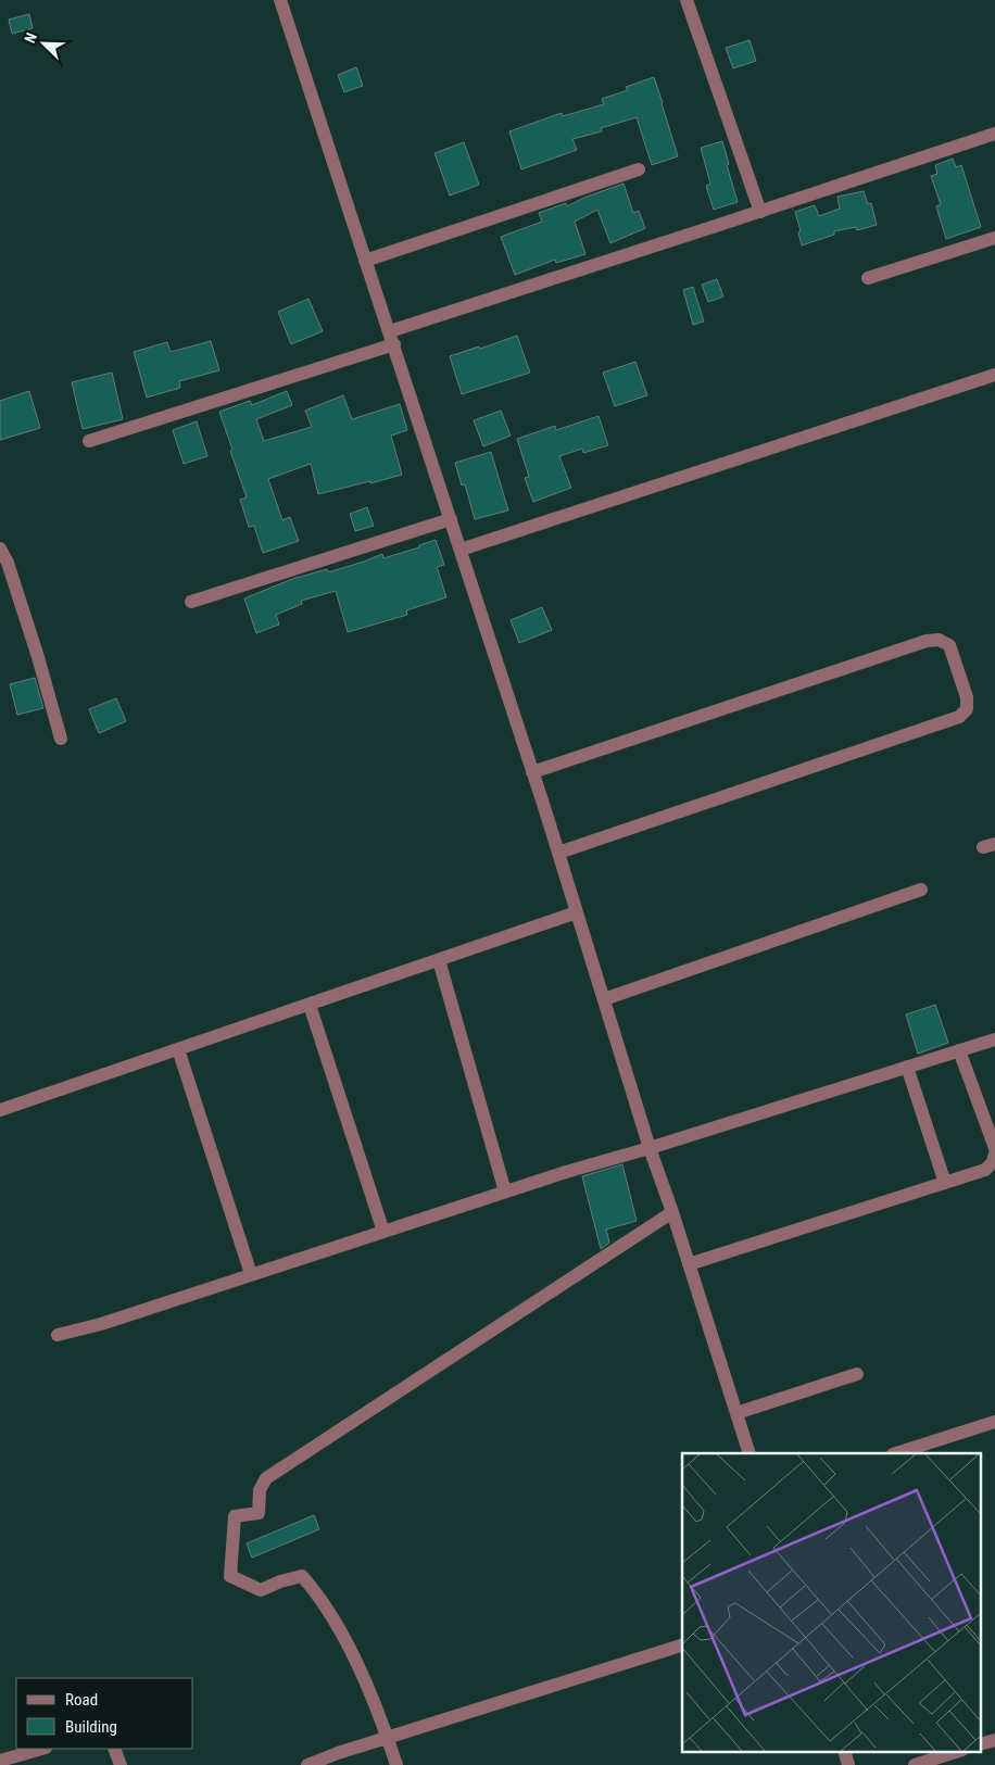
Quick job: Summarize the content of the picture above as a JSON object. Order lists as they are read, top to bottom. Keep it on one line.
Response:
{"legend":["Road","Building"],"north":"top left"}
